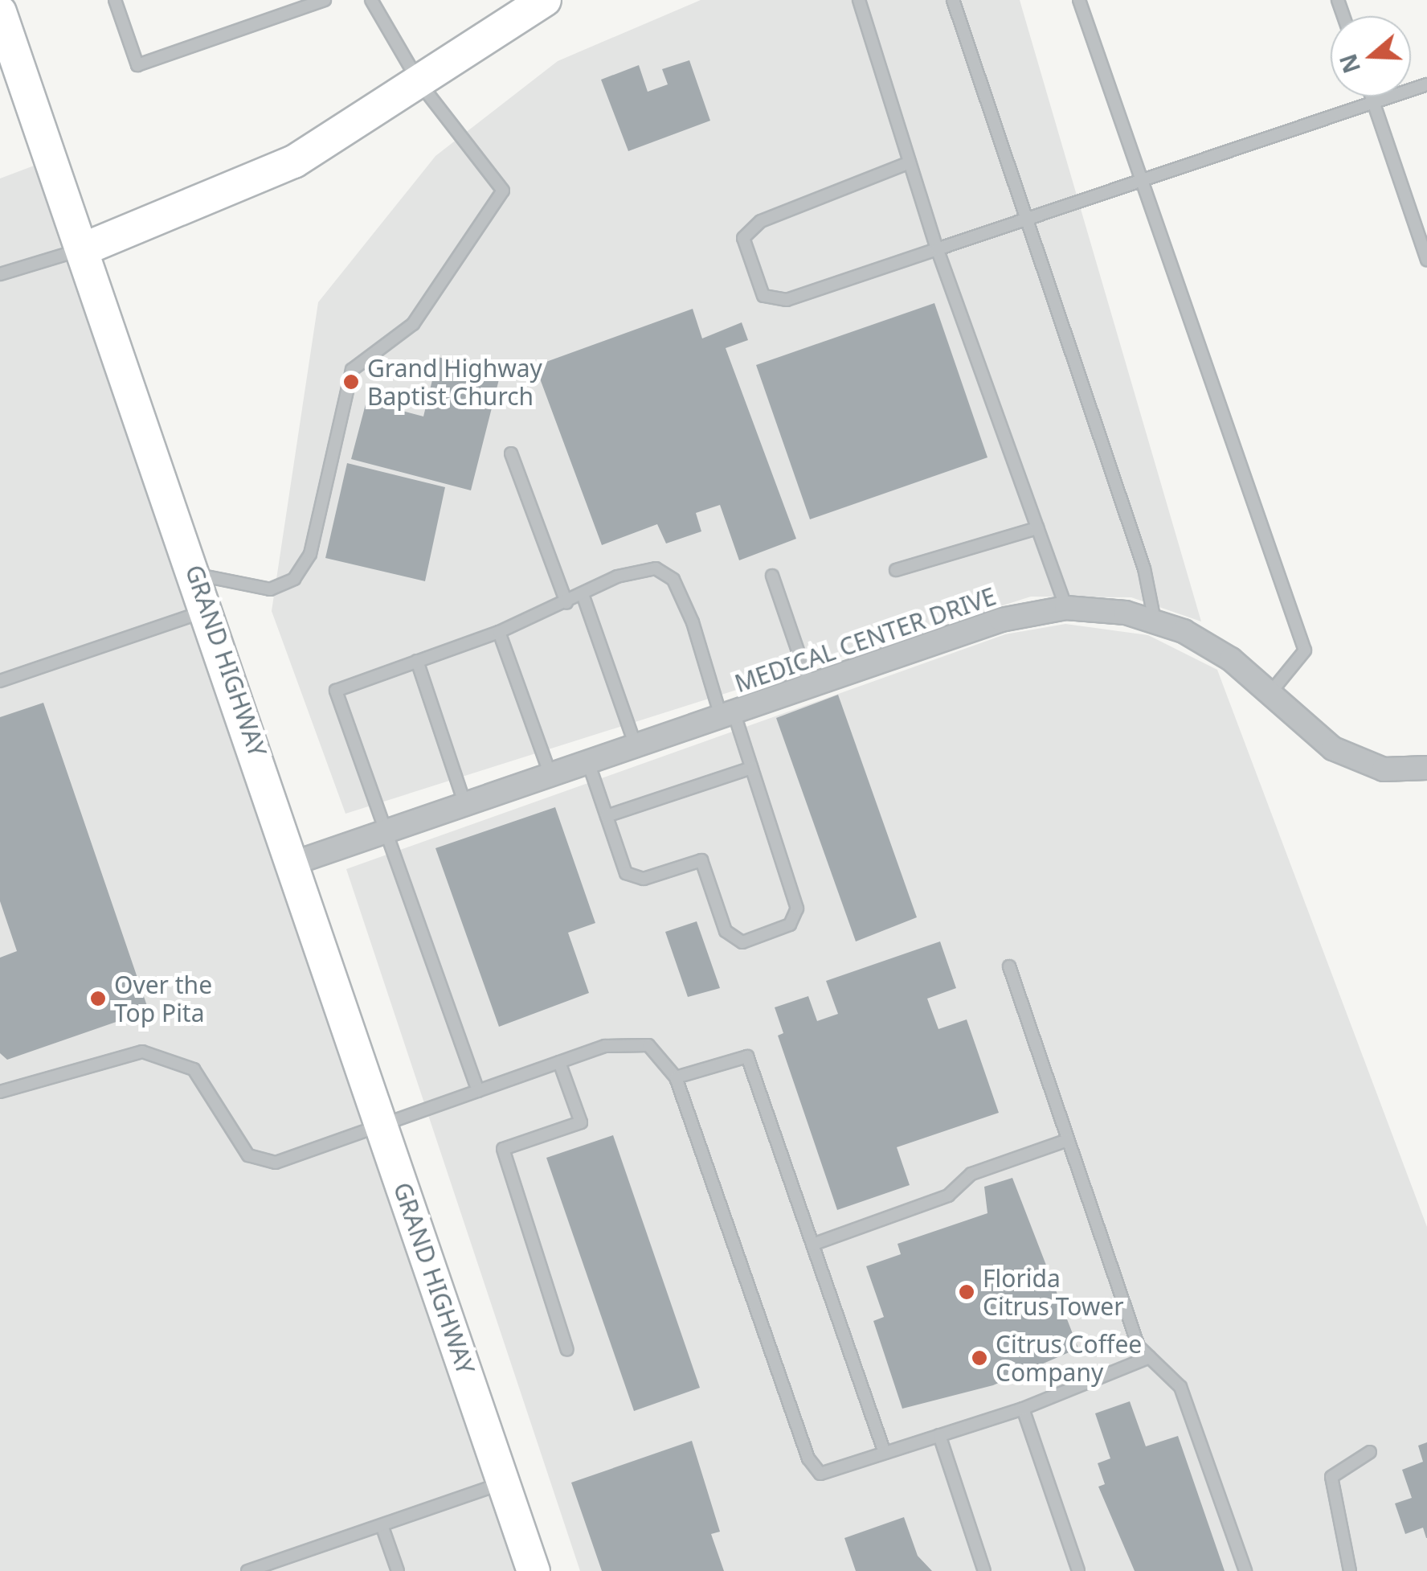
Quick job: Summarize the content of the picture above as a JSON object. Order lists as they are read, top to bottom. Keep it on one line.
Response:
{"streets":{"main road":["GRAND HIGHWAY"],"street":["MEDICAL CENTER DRIVE"]},"crossings":[["MEDICAL CENTER DRIVE","GRAND HIGHWAY"]],"places":["Grand Highway Baptist Church","Over the Top Pita","Florida Citrus Tower","Citrus Coffee Company"],"north":"left"}
